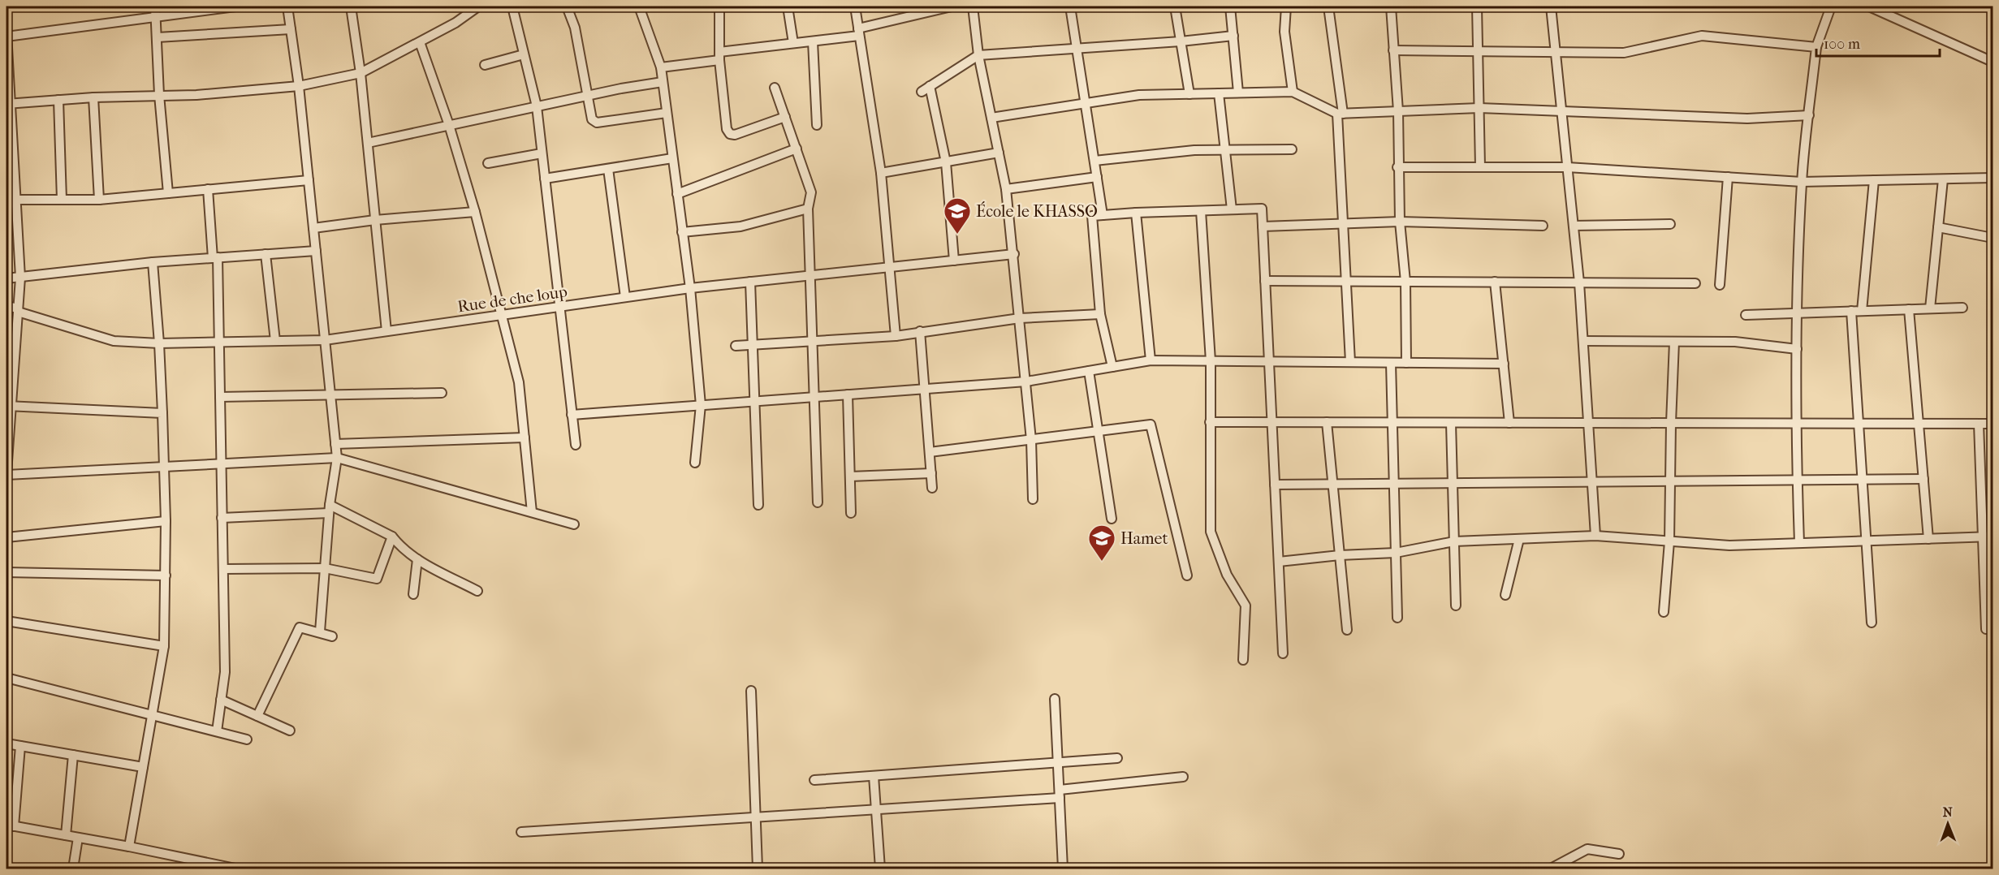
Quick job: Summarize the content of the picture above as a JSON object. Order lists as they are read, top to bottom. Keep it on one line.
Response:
{"streets":{"street":["Rue de che loup"]},"places":{"school or university":["École le KHASSO","Hamet"]},"scale_bar":"100 m","north":"top"}
